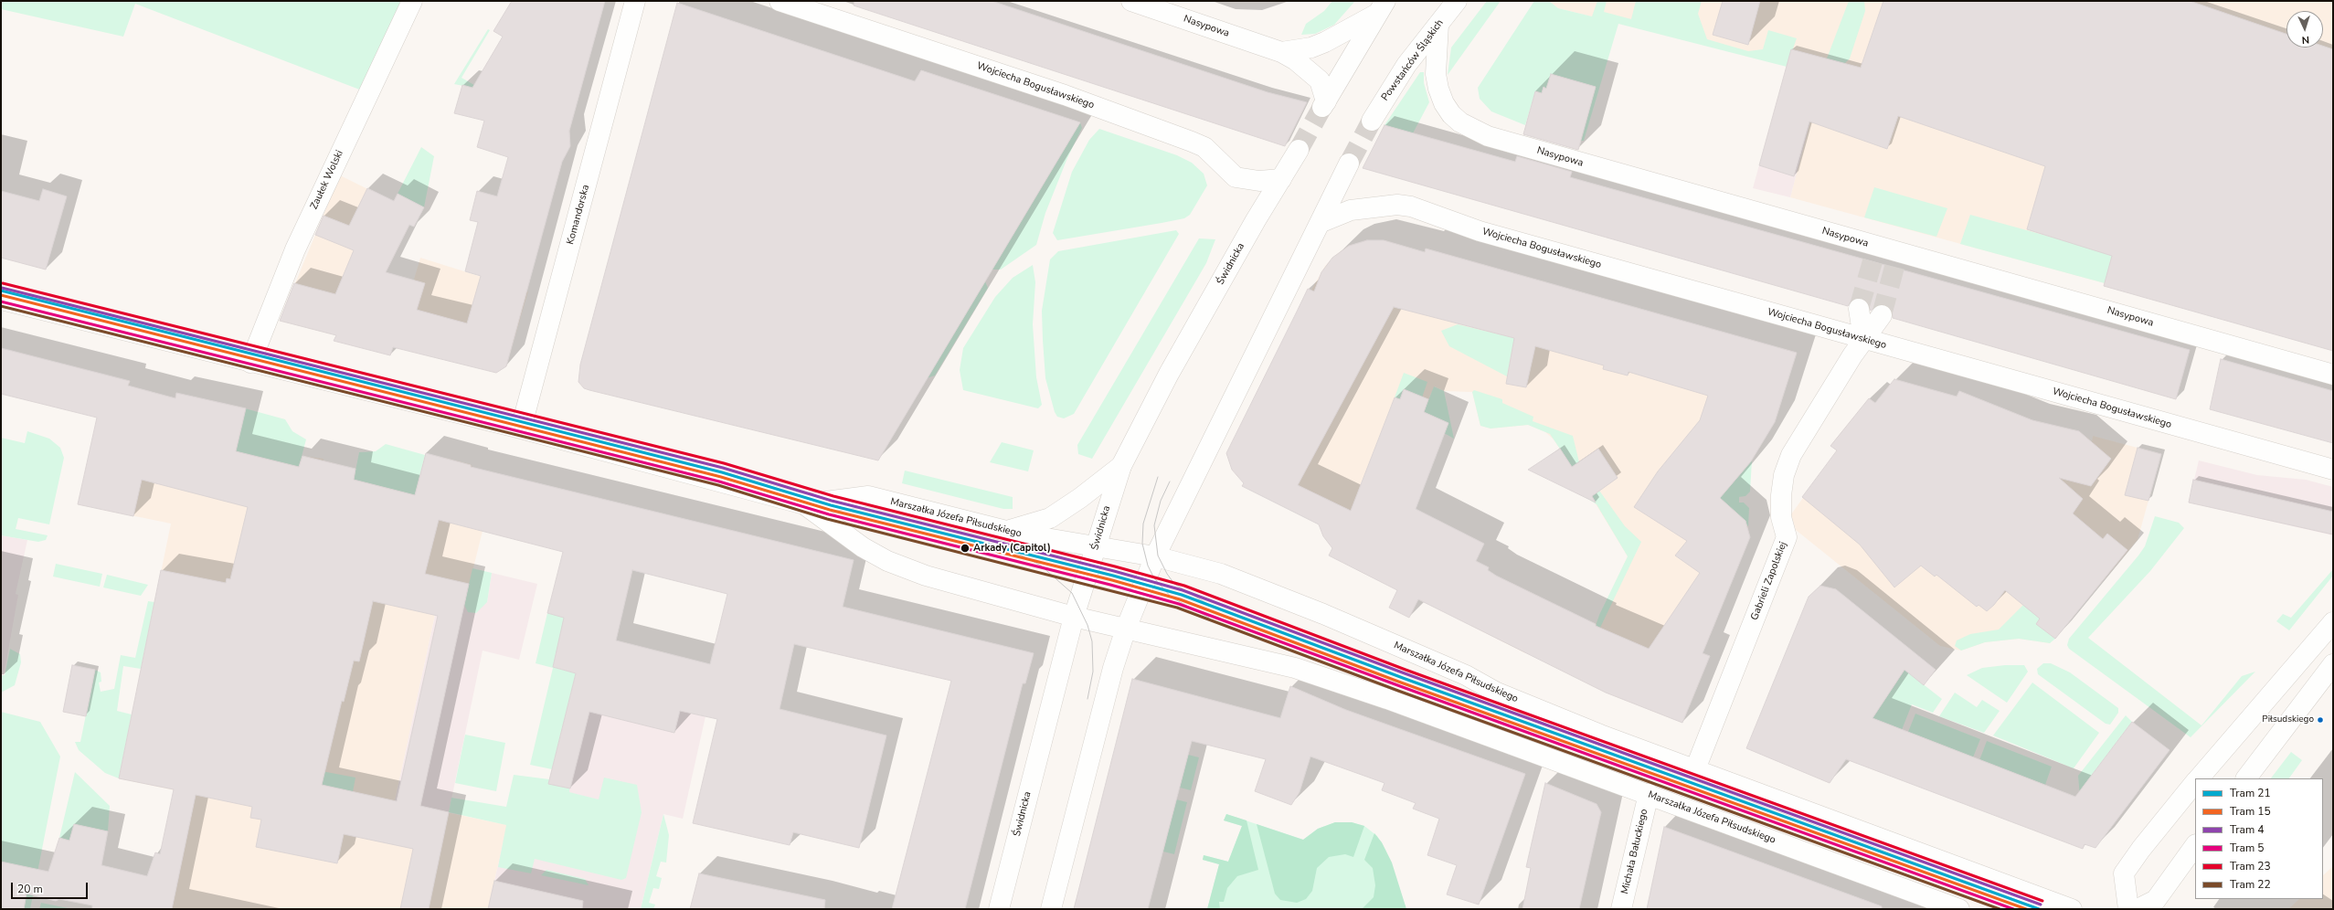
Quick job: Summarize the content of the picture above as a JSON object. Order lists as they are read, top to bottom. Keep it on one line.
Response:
{"streets":{"street":["Nasypowa","Powstańców Śląskich","Wojciecha Bogusławskiego","Zaułek Wolski","Komandorska","Świdnicka","Marszałka Józefa Piłsudskiego","Gabrieli Zapolskiej","Michała Bałuckiego"]},"crossings":[["Nasypowa","Powstańców Śląskich"],["Wojciecha Bogusławskiego","Świdnicka"],["Wojciecha Bogusławskiego","Gabrieli Zapolskiej"],["Zaułek Wolski","Marszałka Józefa Piłsudskiego"],["Komandorska","Marszałka Józefa Piłsudskiego"],["Świdnicka","Marszałka Józefa Piłsudskiego"],["Marszałka Józefa Piłsudskiego","Gabrieli Zapolskiej"],["Marszałka Józefa Piłsudskiego","Michała Bałuckiego"]],"places":["Arkady (Capitol)","Piłsudskiego"],"lines":["tram line 23","tram line 4","tram line 21","tram line 15","tram line 5","tram line 22"],"legend":["Tram 21","Tram 15","Tram 4","Tram 5","Tram 23","Tram 22"],"scale_bar":"20 m","north":"bottom"}
